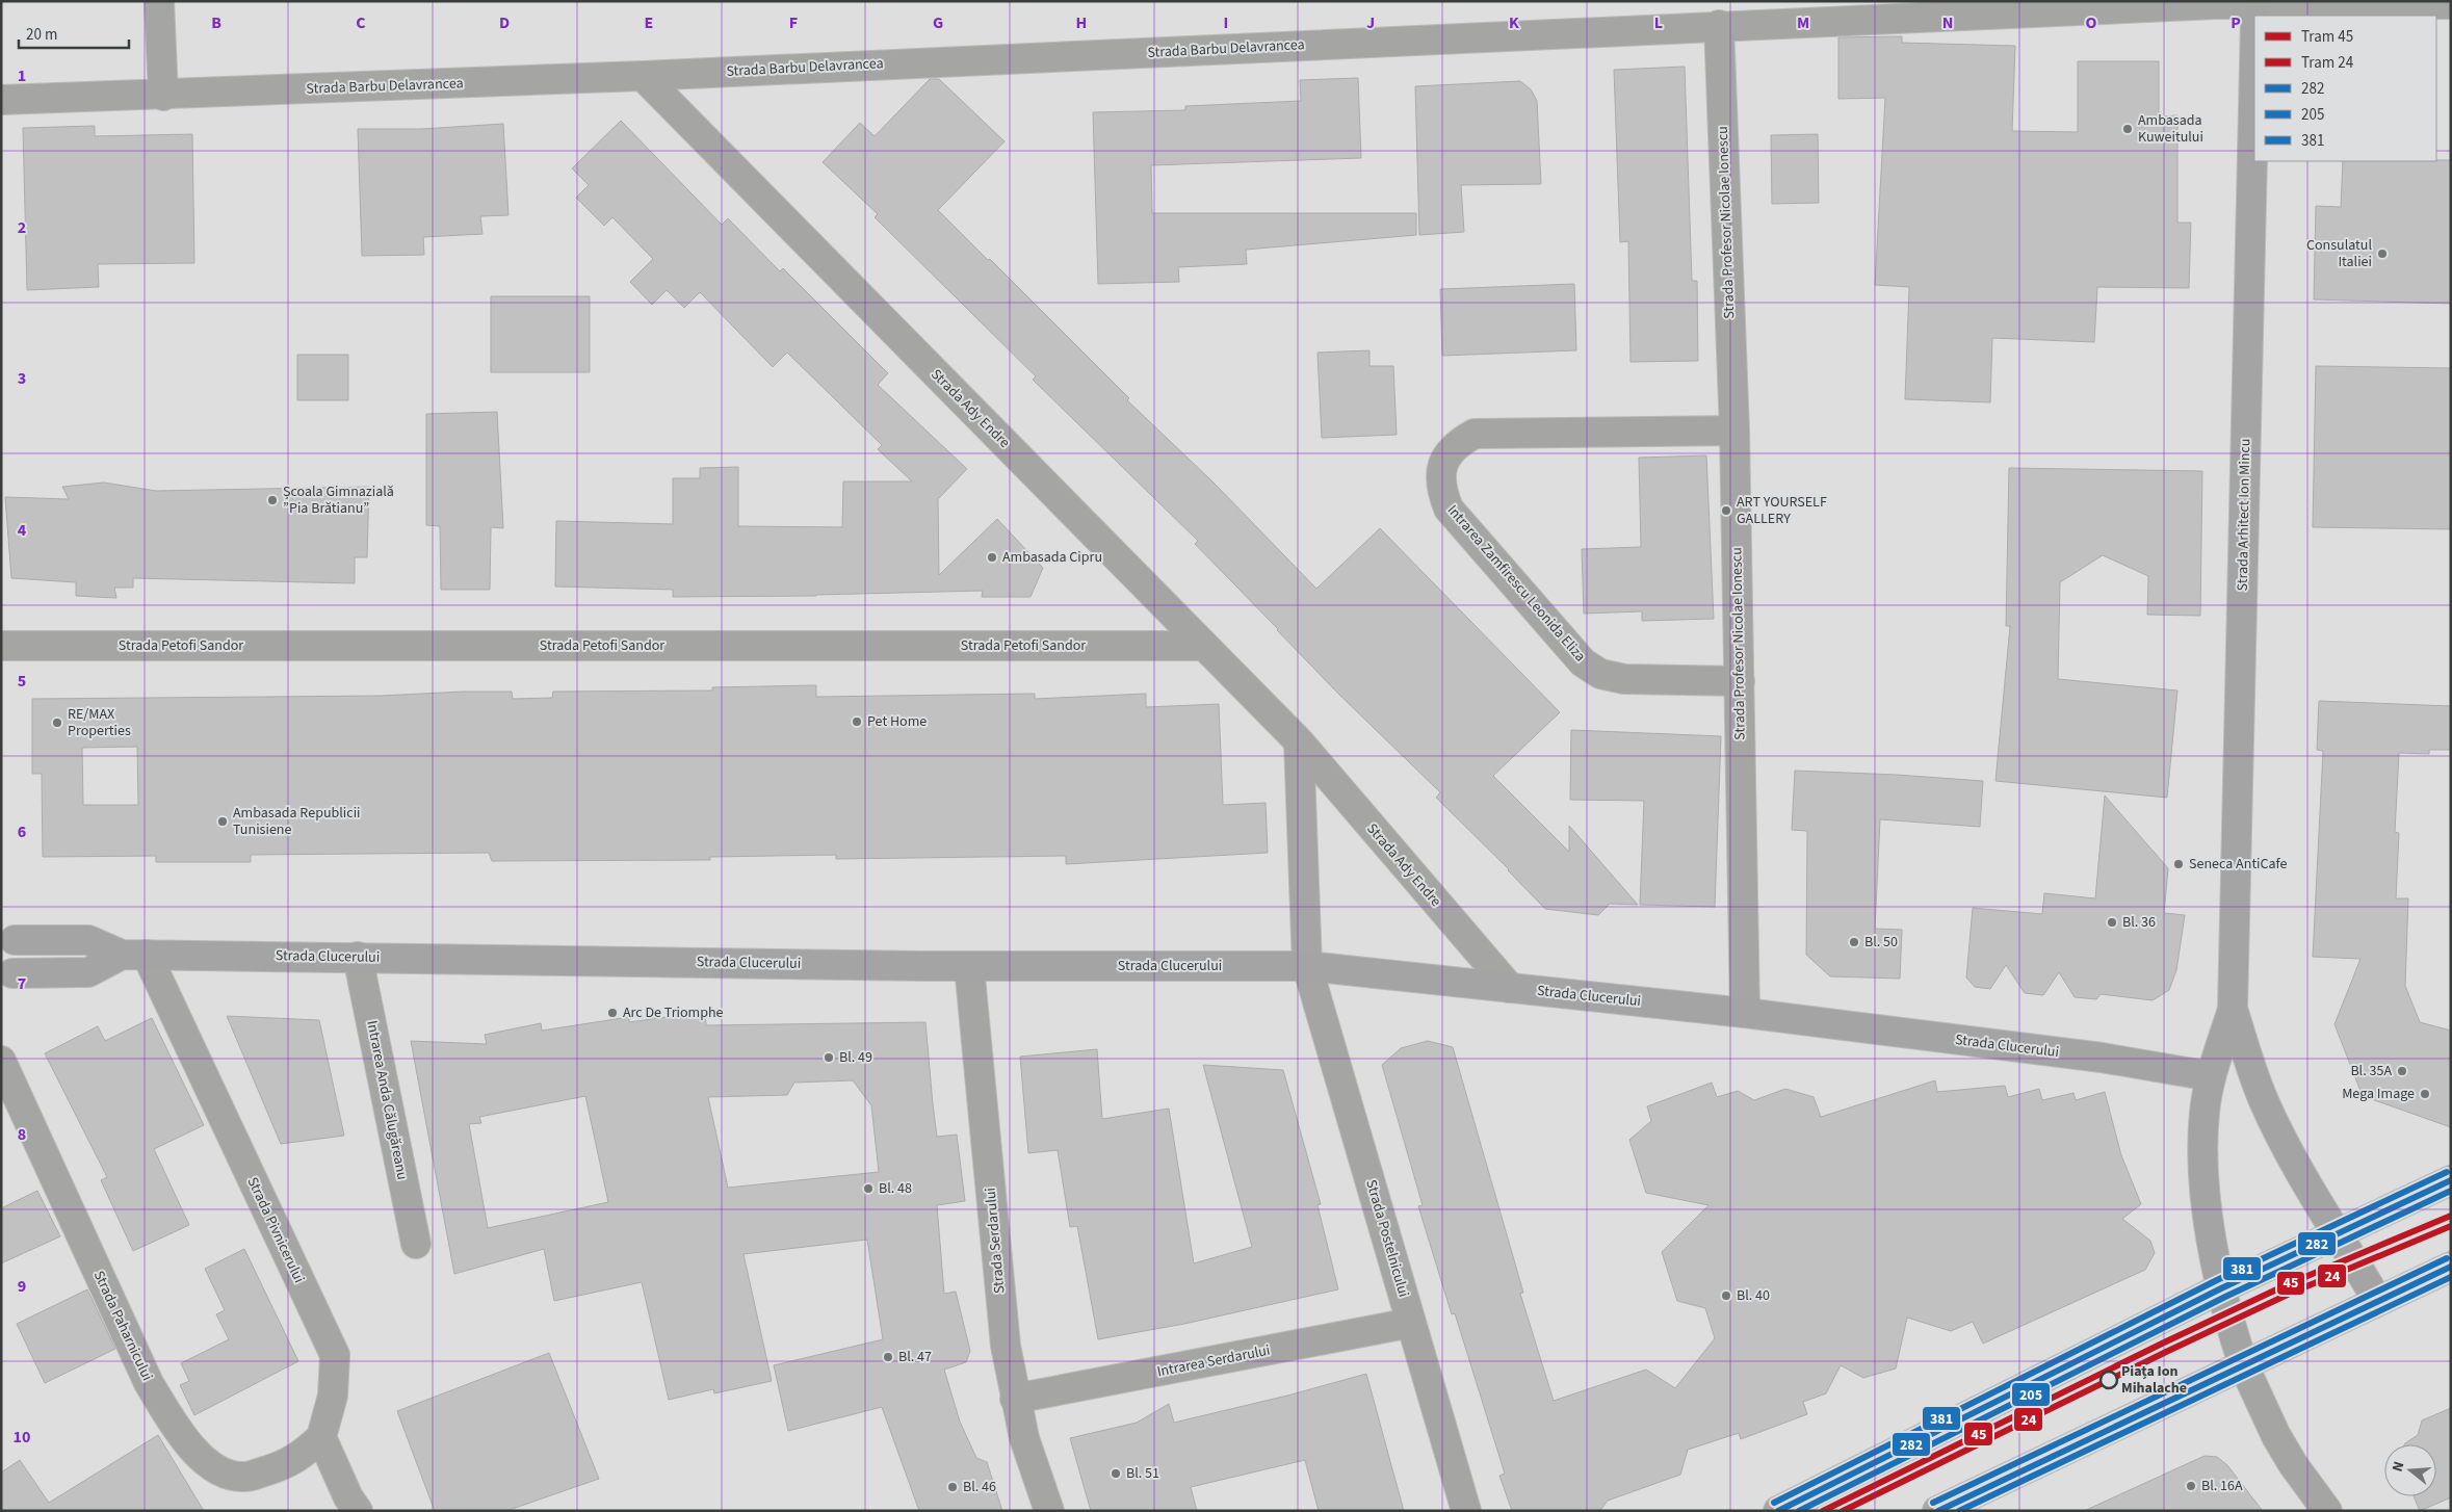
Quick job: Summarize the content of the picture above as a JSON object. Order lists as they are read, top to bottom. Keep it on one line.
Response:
{"streets":{"street":["Strada Barbu Delavrancea","Strada Profesor Nicolae Ionescu","Strada Ady Endre","Strada Arhitect Ion Mincu","Intrarea Zamfirescu Leonida Eliza","Strada Petofi Sandor","Strada Clucerului","Intrarea Anda Călugăreanu","Strada Pivnicerului","Strada Postelnicului","Strada Serdarului","Strada Paharnicului","Intrarea Serdarului"]},"crossings":[["Strada Barbu Delavrancea","Strada Profesor Nicolae Ionescu"],["Strada Barbu Delavrancea","Strada Ady Endre"],["Strada Profesor Nicolae Ionescu","Intrarea Zamfirescu Leonida Eliza"],["Strada Profesor Nicolae Ionescu","Strada Clucerului"],["Strada Ady Endre","Strada Petofi Sandor"],["Strada Ady Endre","Strada Clucerului"],["Strada Arhitect Ion Mincu","Strada Clucerului"],["Strada Clucerului","Intrarea Anda Călugăreanu"],["Strada Clucerului","Strada Pivnicerului"],["Strada Clucerului","Strada Postelnicului"],["Strada Clucerului","Strada Serdarului"],["Strada Pivnicerului","Strada Paharnicului"],["Strada Postelnicului","Intrarea Serdarului"],["Strada Serdarului","Intrarea Serdarului"]],"places":["Ambasada Kuweitului","Consulatul Italiei","Școala Gimnazială ”Pia Brătianu”","ART YOURSELF GALLERY","Ambasada Cipru","Pet Home","RE/MAX Properties","Ambasada Republicii Tunisiene","Seneca AntiCafe","Bl. 36","Bl. 50","Arc De Triomphe","Bl. 49","Bl. 35A","Mega Image","Bl. 48","Bl. 40","Bl. 47","Piața Ion Mihalache","Bl. 51","Bl. 16A","Bl. 46"],"lines":["transit line 381","transit line 282","transit line 205","tram line 45","tram line 24"],"legend":["Tram 45","Tram 24","282","205","381"],"scale_bar":"20 m","north":"left","grid":{"columns":["B","C","D","E","F","G","H","I","J","K","L","M","N","O","P"],"rows":["1","2","3","4","5","6","7","8","9","10"]}}
